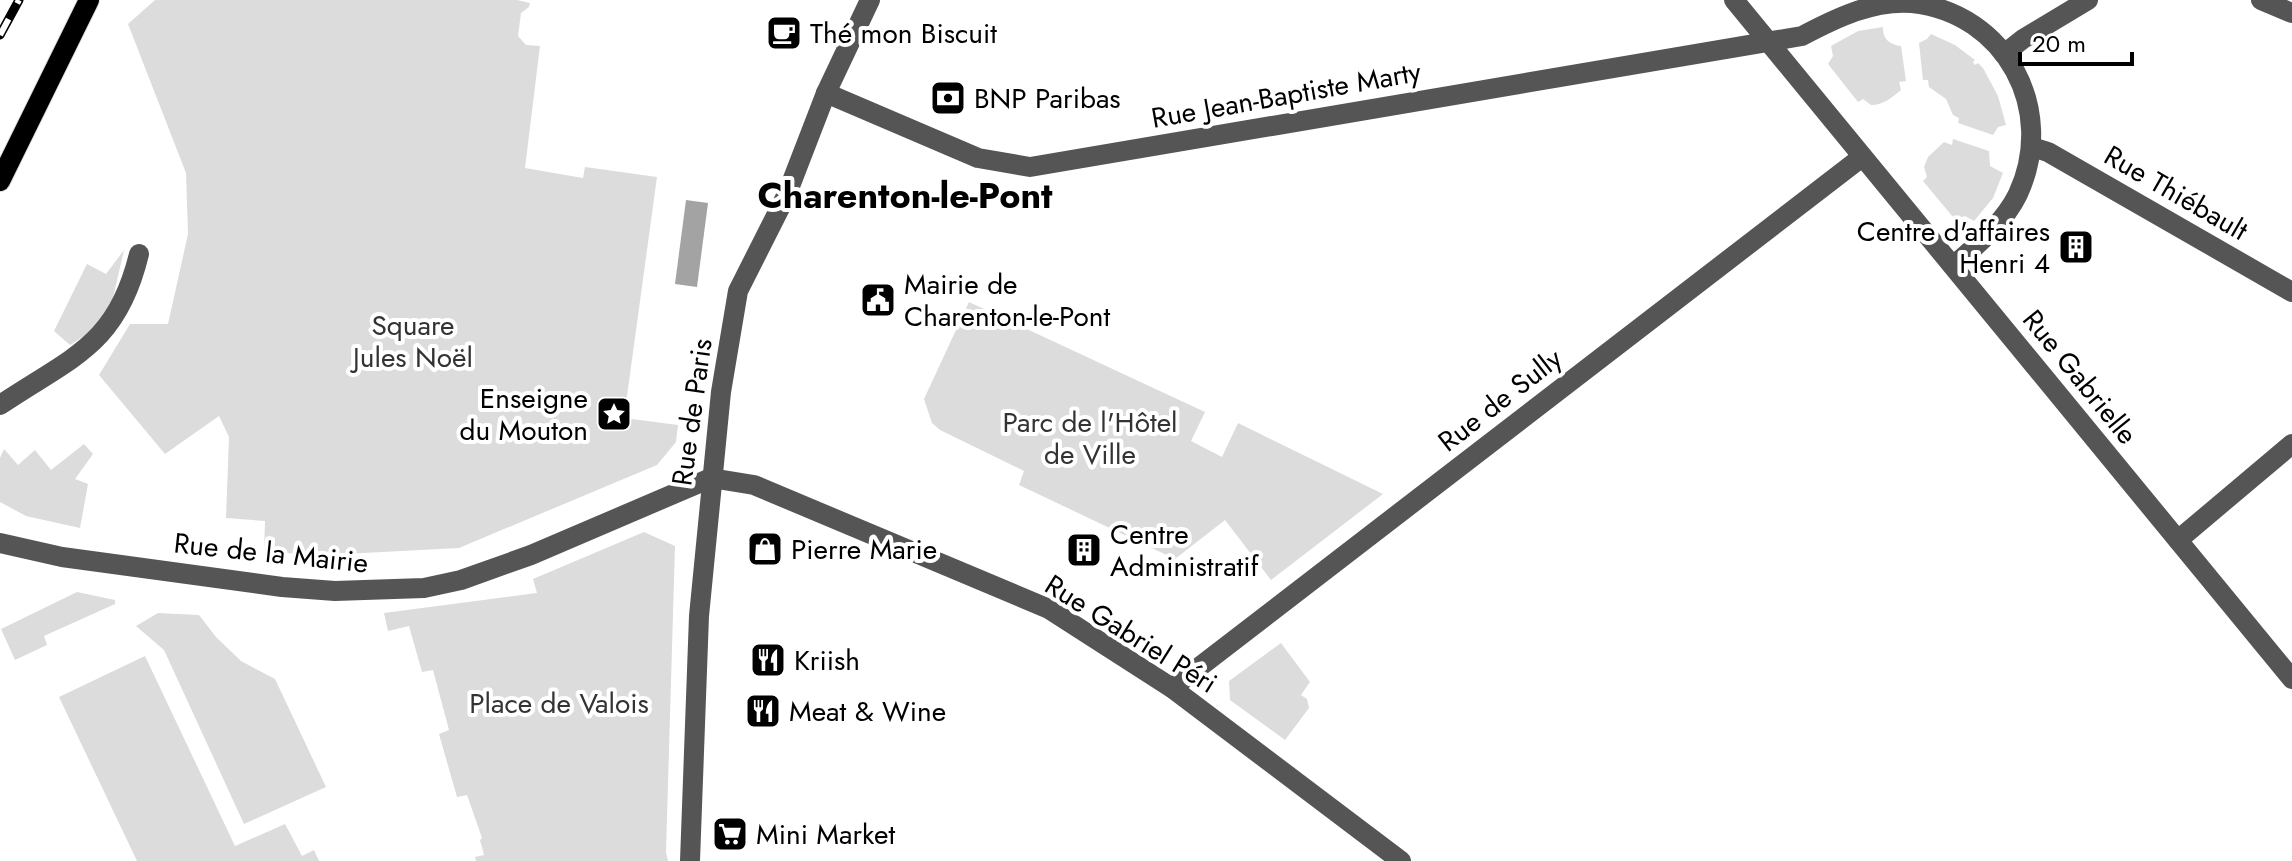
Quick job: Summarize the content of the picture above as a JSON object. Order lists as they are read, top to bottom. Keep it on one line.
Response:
{"streets":{"street":["Rue Jean-Baptiste Marty","Rue Thiébault","Rue Gabrielle","Rue de Sully","Rue de Paris","Rue de la Mairie","Rue Gabriel Péri"]},"crossings":[["Rue Jean-Baptiste Marty","Rue Thiébault"],["Rue Jean-Baptiste Marty","Rue Gabrielle"],["Rue Jean-Baptiste Marty","Rue de Paris"],["Rue Gabrielle","Rue de Sully"],["Rue de Sully","Rue Gabriel Péri"],["Rue de Paris","Rue de la Mairie"],["Rue de Paris","Rue Gabriel Péri"],["Rue de la Mairie","Rue Gabriel Péri"]],"districts":["Charenton-le-Pont"],"parks":["Square Jules Noël","Parc de l'Hôtel de Ville","Place de Valois"],"places":{"cafe":["Thé mon Biscuit"],"bank":["BNP Paribas"],"building":["Centre d'affaires Henri 4","Centre Administratif"],"public building":["Mairie de Charenton-le-Pont"],"place":["Enseigne du Mouton"],"shop":["Pierre Marie"],"restaurant":["Kriish","Meat & Wine"],"supermarket":["Mini Market"]},"scale_bar":"20 m"}
